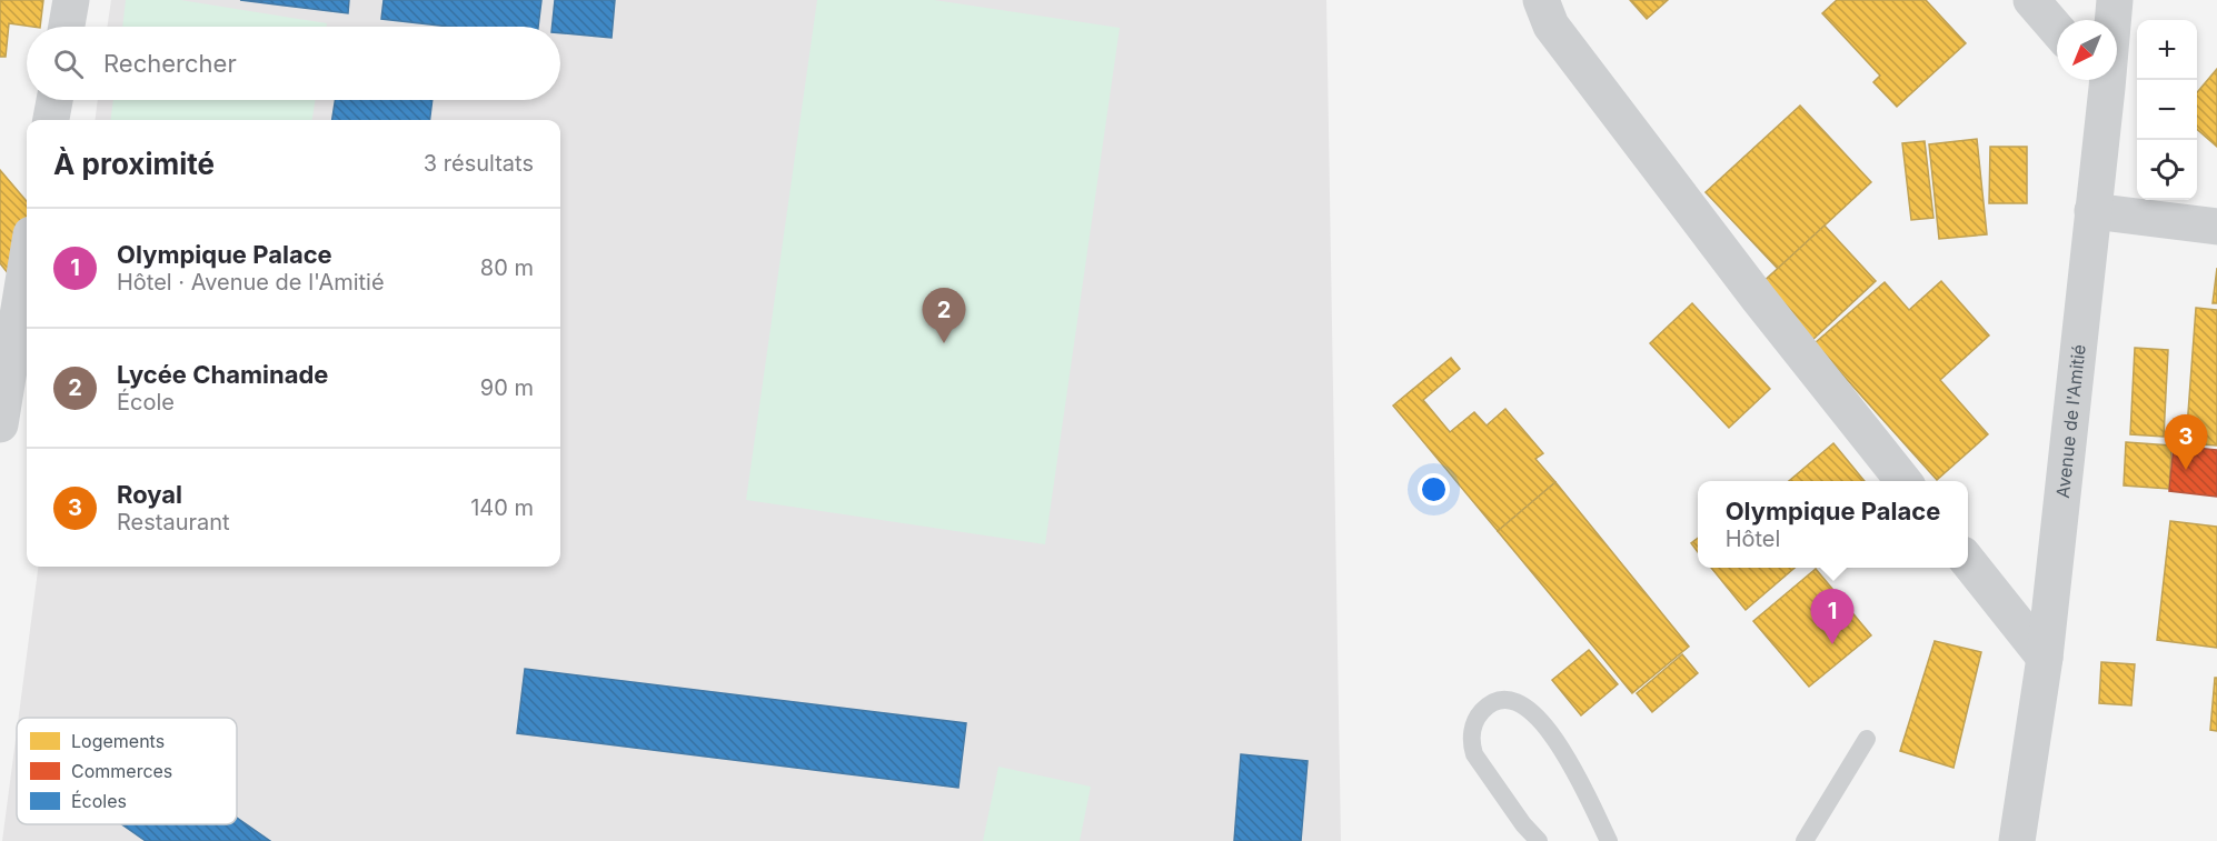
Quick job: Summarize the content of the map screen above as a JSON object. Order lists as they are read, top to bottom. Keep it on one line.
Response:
{"streets":{"street":["Avenue de l'Amitié"]},"legend":["Logements","Commerces","Écoles"],"north":"bottom left","page":{"map_buttons":["+","−"],"search":"Rechercher","heading":["À proximité","3 résultats"],"list":[{"mark":"1","name":"Olympique Palace","note":"Hôtel · Avenue de l'Amitié","value":"80 m"},{"mark":"2","name":"Lycée Chaminade","note":"École","value":"90 m"},{"mark":"3","name":"Royal","note":"Restaurant","value":"140 m"}],"pins":["2","3","1"],"popup":["Olympique Palace","Hôtel"]}}
